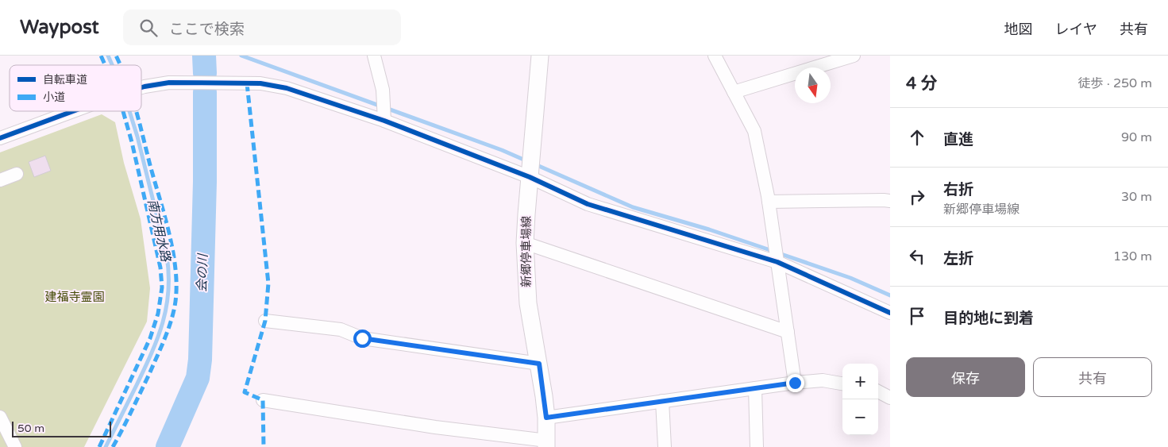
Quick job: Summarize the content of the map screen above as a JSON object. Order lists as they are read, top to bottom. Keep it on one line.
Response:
{"streets":{"main road":["新郷停車場線"]},"water":["南方用水路","会の川"],"parks":["建福寺霊園"],"legend":["自転車道","小道"],"scale_bar":"50 m","north":"bottom","page":{"header":"Waypost","search":"ここで検索","nav":["地図","レイヤ","共有"],"heading":["4 分","徒歩 · 250 m"],"list":[["直進","90 m"],["右折","新郷停車場線","30 m"],["左折","130 m"],"目的地に到着"],"buttons":["保存","共有"],"map_buttons":["+","−"],"scale":"50 m"}}
